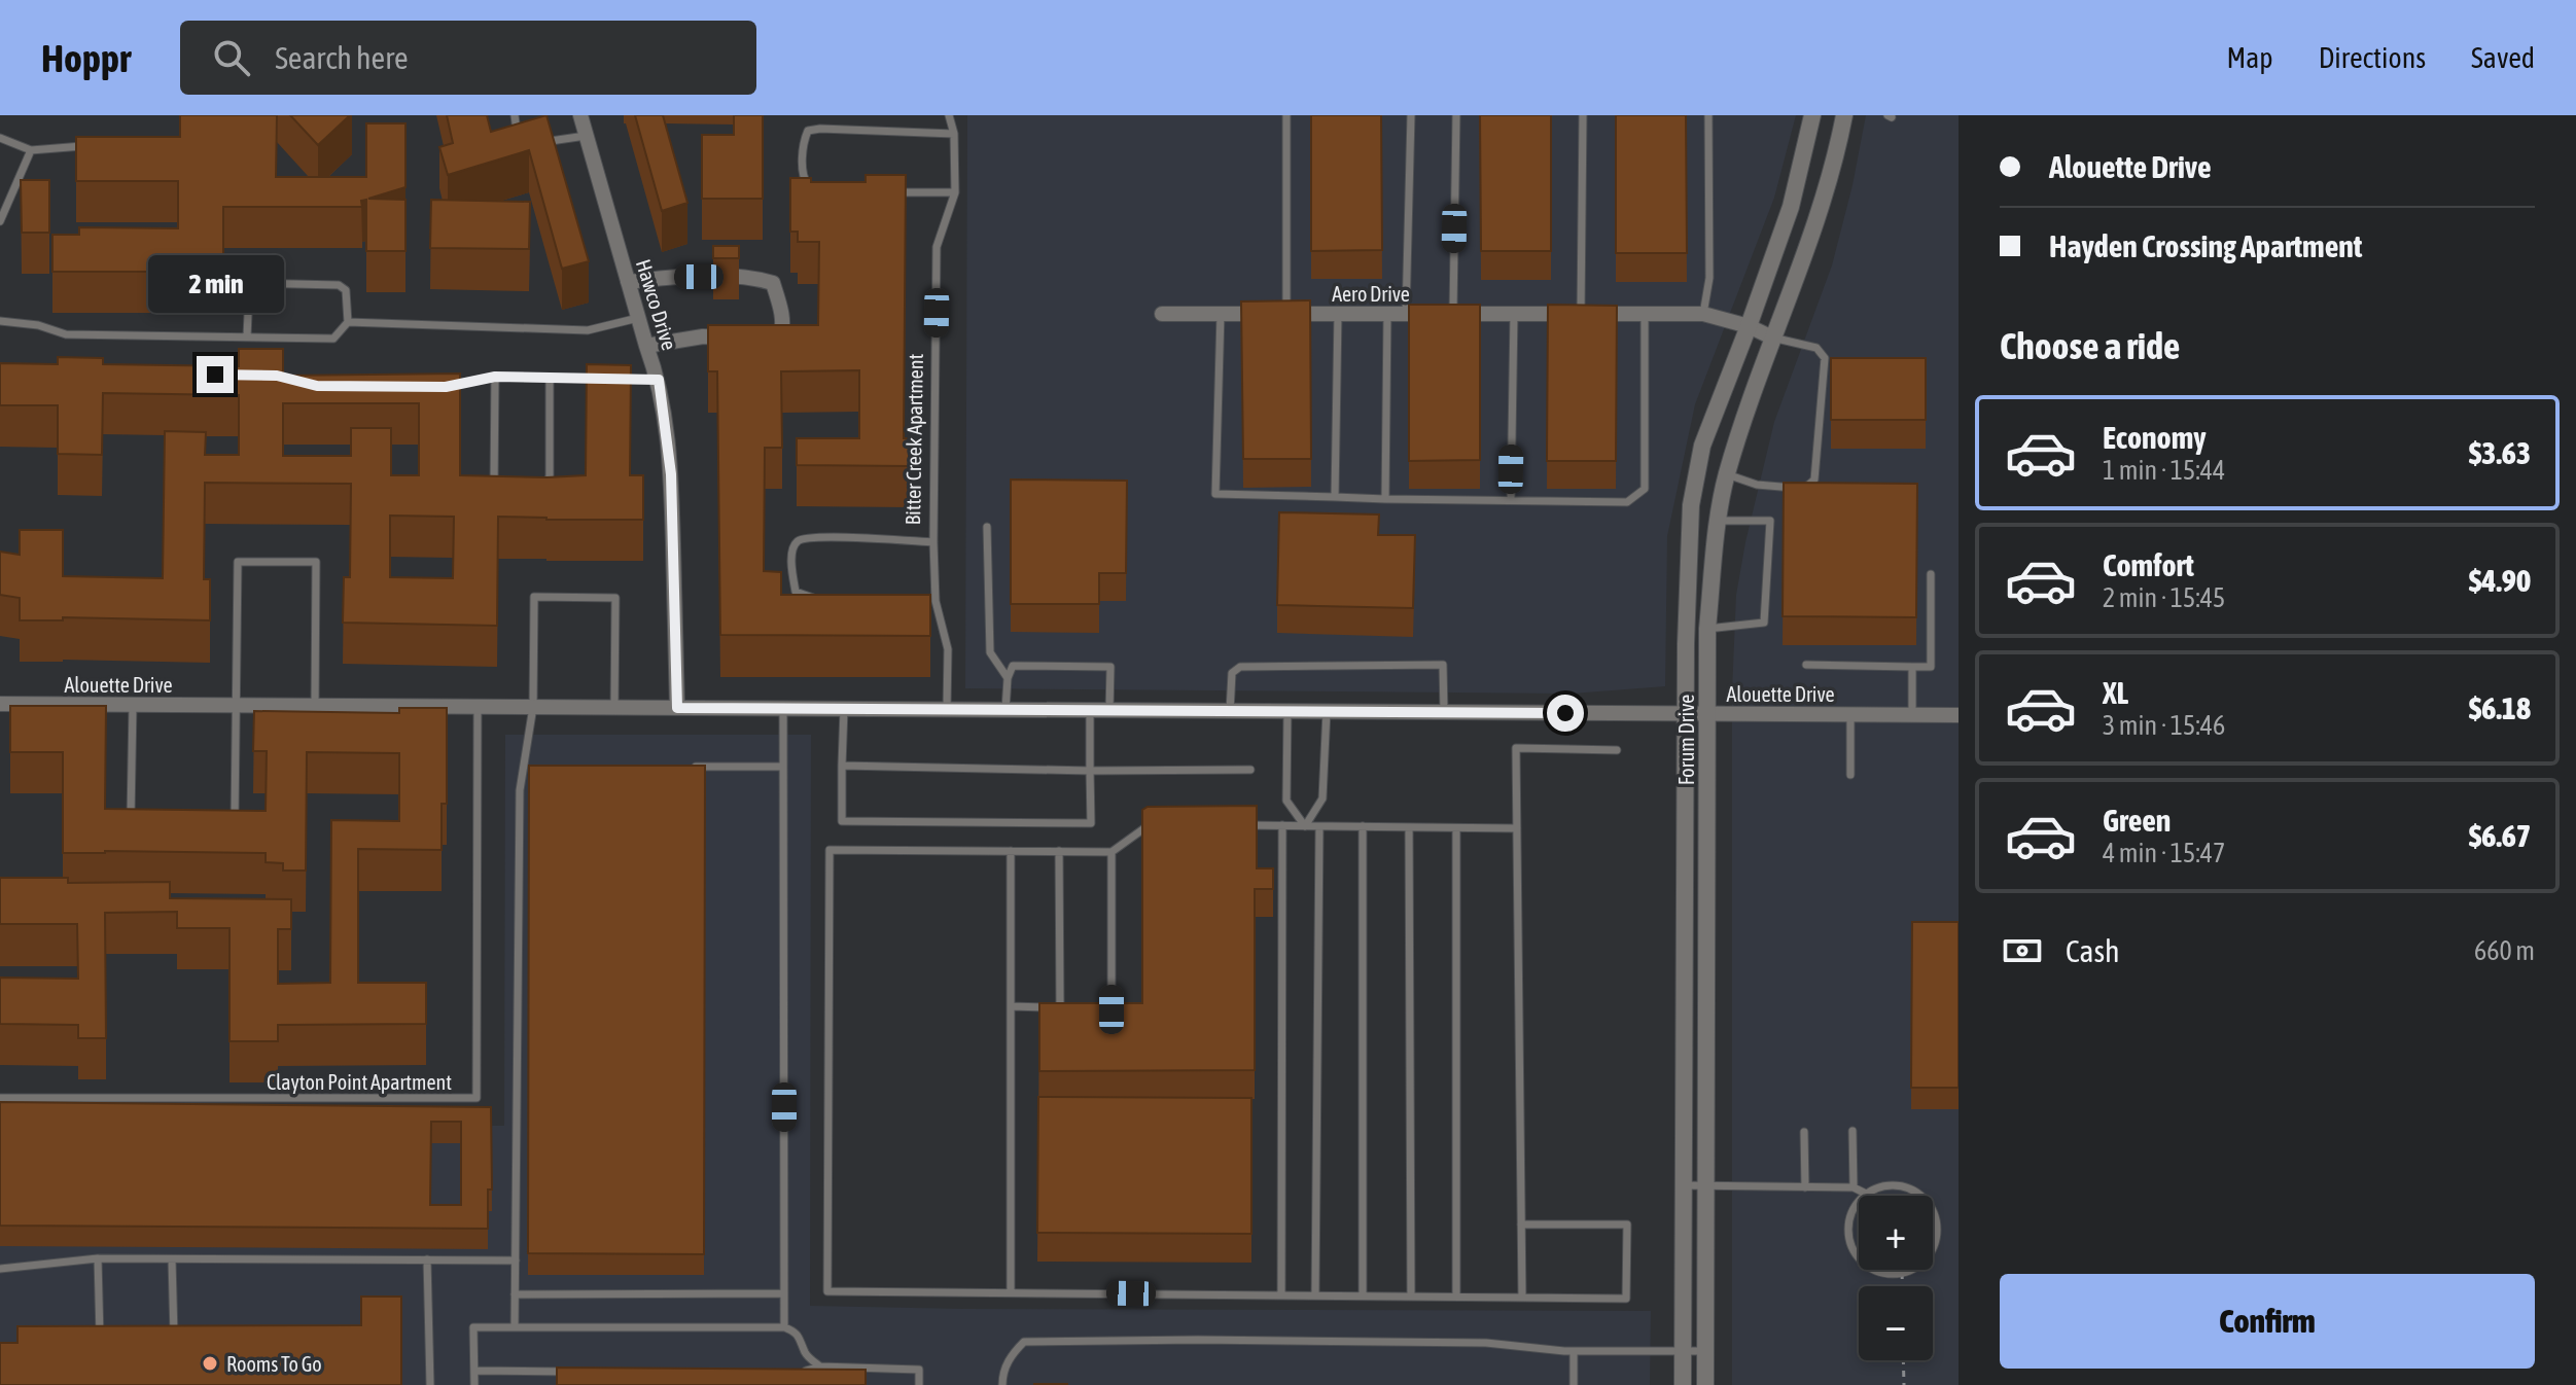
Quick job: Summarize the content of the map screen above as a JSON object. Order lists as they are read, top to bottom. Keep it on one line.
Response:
{"streets":{"street":["Aero Drive","Hawco Drive","Alouette Drive","Forum Drive"],"lane":["Bitter Creek Apartment","Clayton Point Apartment"]},"crossings":[["Aero Drive","Forum Drive"],["Hawco Drive","Alouette Drive"],["Bitter Creek Apartment","Alouette Drive"],["Alouette Drive","Forum Drive"],["Alouette Drive","Clayton Point Apartment"]],"places":["Rooms To Go"],"page":{"header":"Hoppr","search":"Search here","nav":["Map","Directions","Saved"],"banner":["Alouette Drive","Hayden Crossing Apartment"],"bubble":"2 min","heading":"Choose a ride","list":[{"name":"Economy","note":"1 min · 15:44","value":"$3.63"},{"name":"Comfort","note":"2 min · 15:45","value":"$4.90"},{"name":"XL","note":"3 min · 15:46","value":"$6.18"},{"name":"Green","note":"4 min · 15:47","value":"$6.67"}],"pay":["Cash","660 m"],"map_buttons":["+","−"],"buttons":"Confirm"}}
